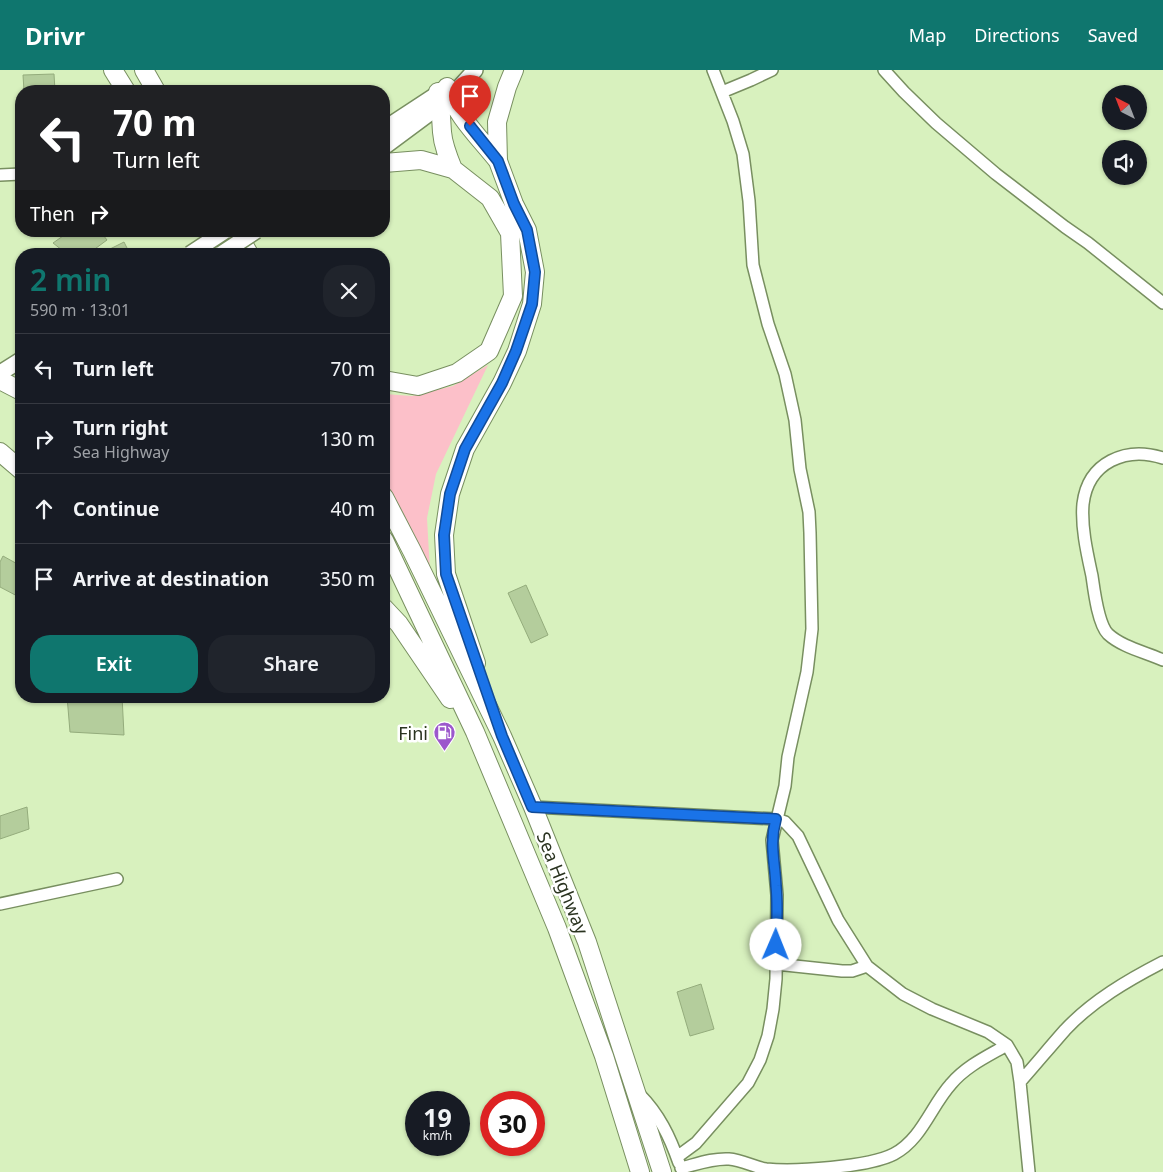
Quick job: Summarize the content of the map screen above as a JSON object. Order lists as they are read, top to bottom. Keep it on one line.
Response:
{"streets":{"highway":["Sea Highway"]},"places":{"fuel station":["Fini"]},"north":"top left","page":{"header":"Drivr","nav":["Map","Directions","Saved"],"turn":["70 m","Turn left"],"then":"Then","heading":["2 min","590 m · 13:01"],"list":[{"name":"Turn left","value":"70 m"},{"name":"Turn right","note":"Sea Highway","value":"130 m"},{"name":"Continue","value":"40 m"},{"name":"Arrive at destination","value":"350 m"}],"buttons":["Exit","Share"],"speed":"19 km/h","limit":"30"}}
